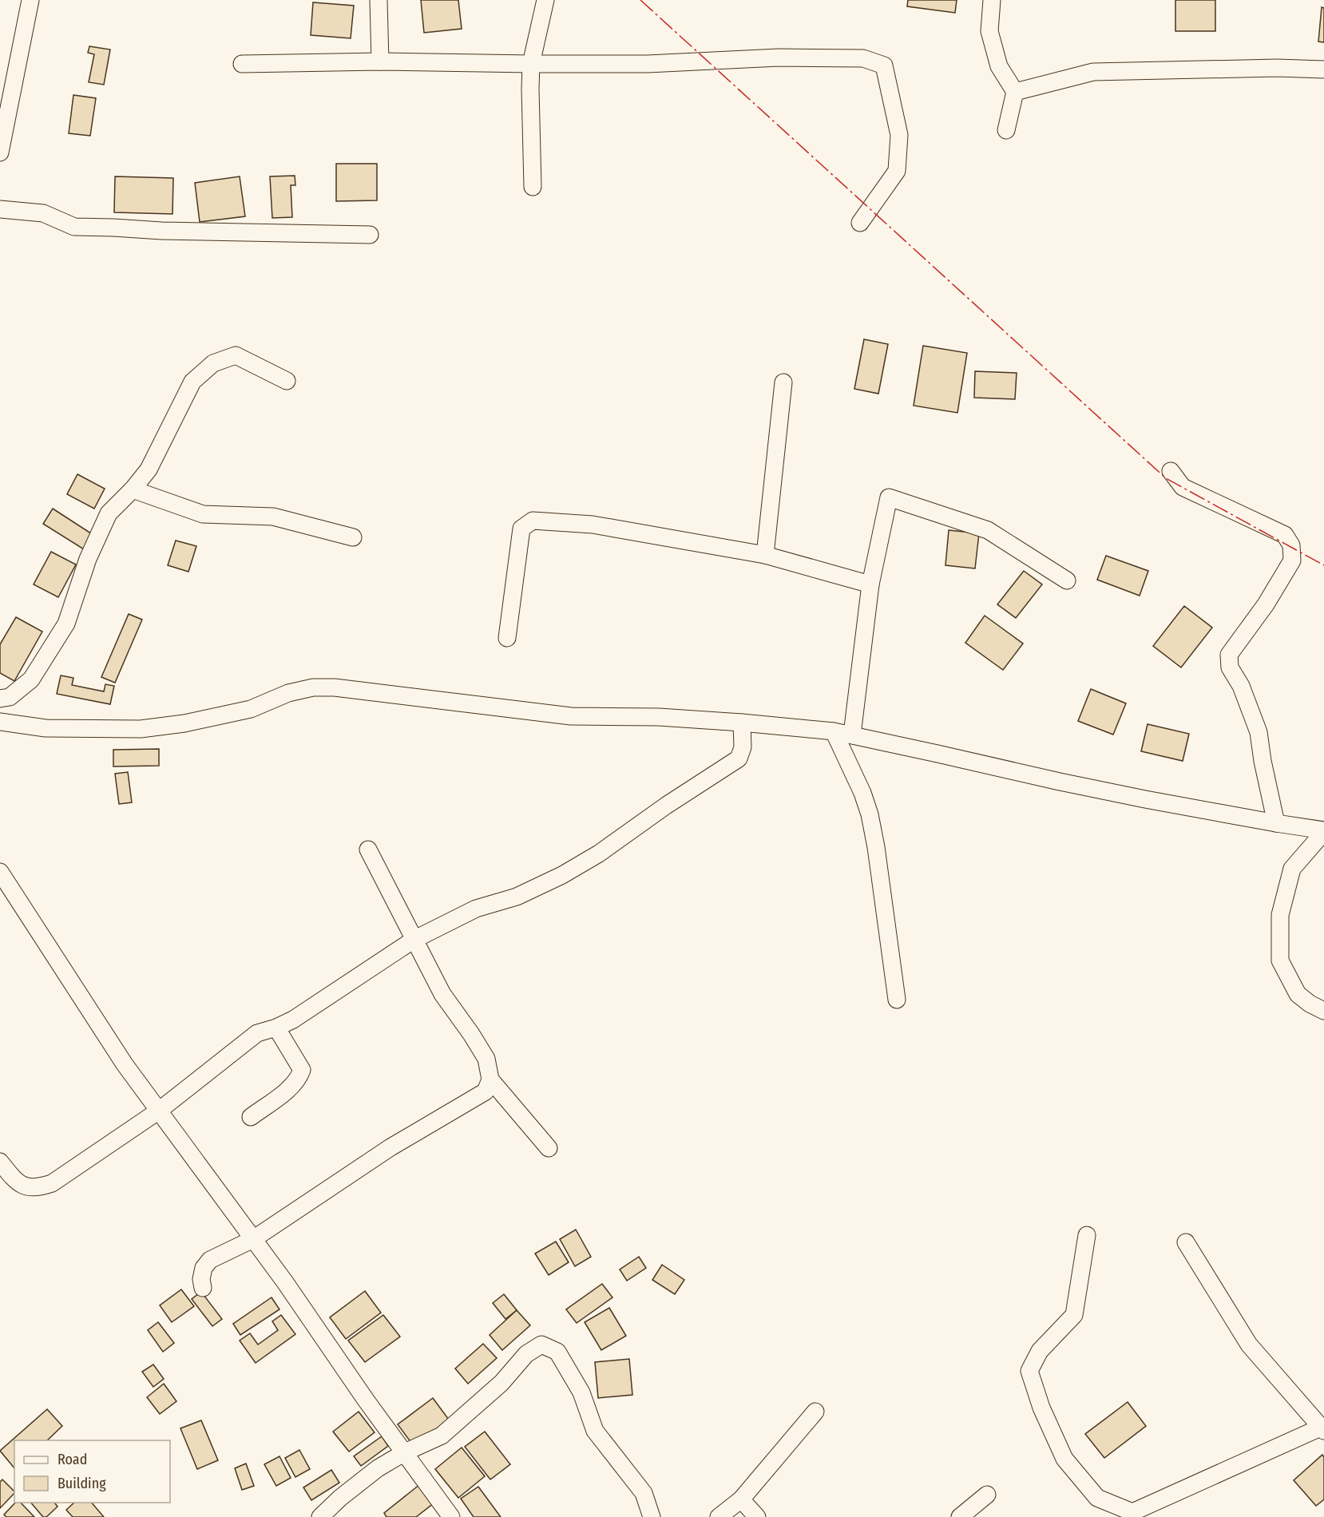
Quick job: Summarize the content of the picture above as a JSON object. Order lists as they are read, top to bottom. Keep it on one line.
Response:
{"legend":["Road","Building"]}
